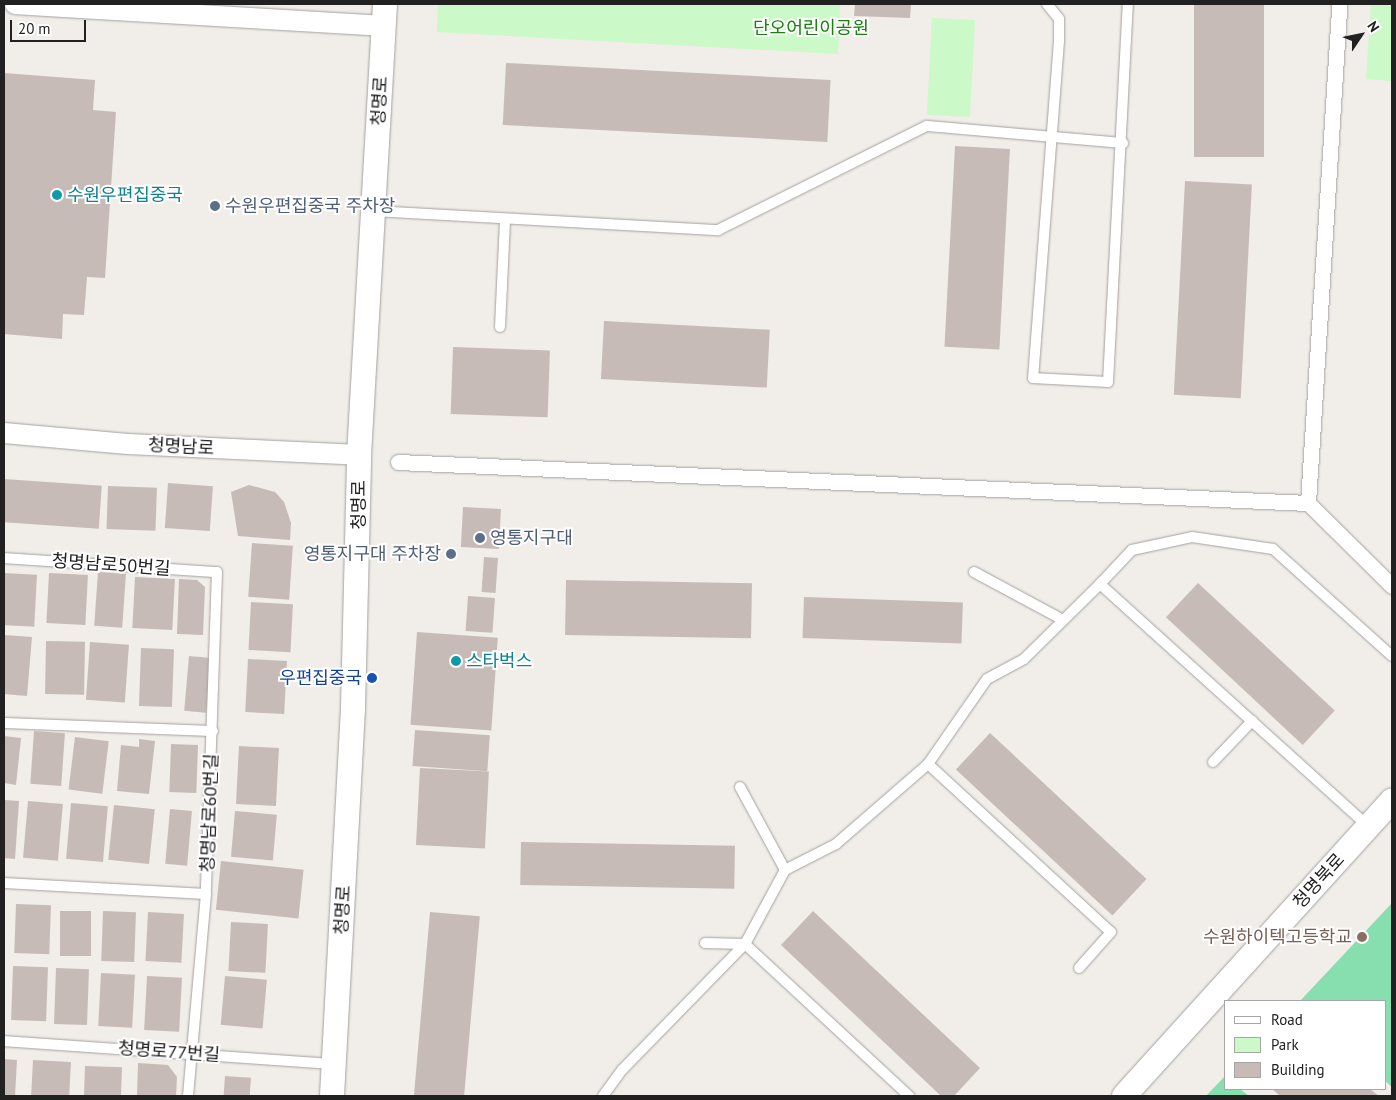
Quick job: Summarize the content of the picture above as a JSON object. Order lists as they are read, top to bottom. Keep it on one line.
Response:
{"streets":{"street":["청명로","청명남로","청명북로"],"lane":["청명남로50번길","청명남로60번길","청명로77번길"]},"crossings":[["청명로","청명남로"],["청명로","청명로77번길"],["청명남로50번길","청명남로60번길"],["청명남로60번길","청명로77번길"]],"parks":["단오어린이공원"],"places":["수원우편집중국","수원우편집중국 주차장","영통지구대","영통지구대 주차장","스타벅스","우편집중국","수원하이텍고등학교"],"legend":["Road","Park","Building"],"scale_bar":"20 m","north":"top right"}
